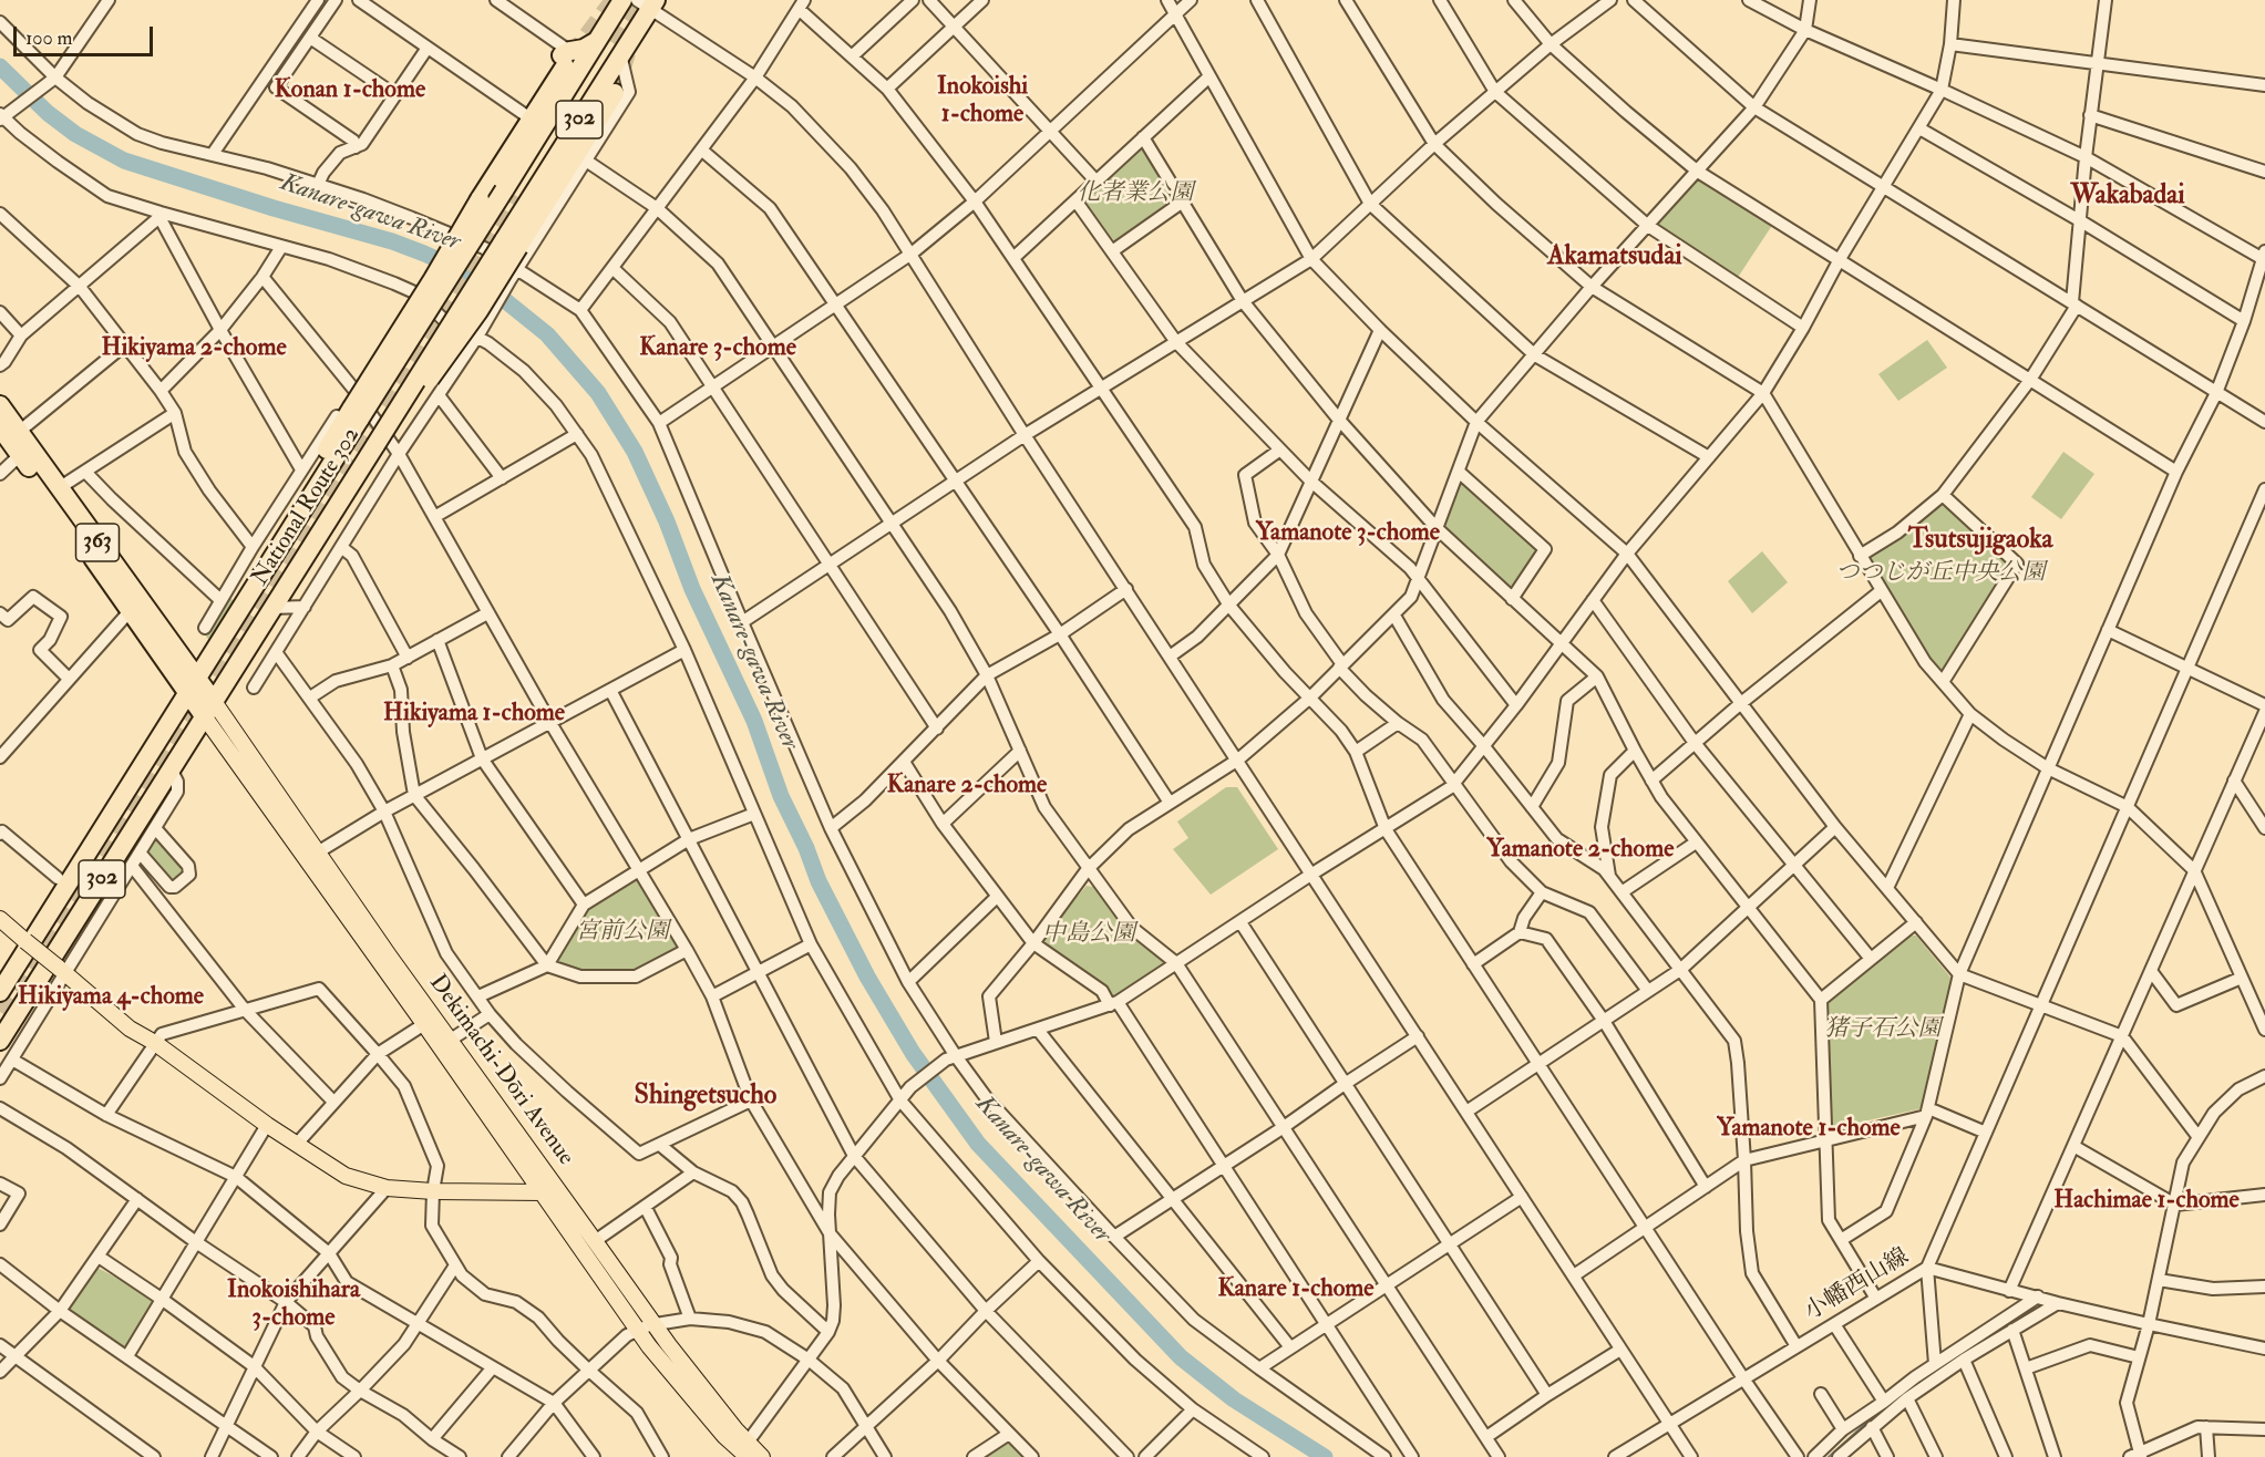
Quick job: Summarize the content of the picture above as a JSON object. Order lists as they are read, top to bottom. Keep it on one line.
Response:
{"streets":{"highway":["302","National Route 302","363"],"main road":["Dekimachi-Dōri Avenue"],"street":["小幡西山線"]},"crossings":[["National Route 302","363"],["National Route 302","Dekimachi-Dōri Avenue"],["363","Dekimachi-Dōri Avenue"]],"districts":["Inokoishi 1-chome","Konan 1-chome","Wakabadai","Akamatsudai","Hikiyama 2-chome","Kanare 3-chome","Yamanote 3-chome","Tsutsujigaoka","Hikiyama 1-chome","Kanare 2-chome","Yamanote 2-chome","Hikiyama 4-chome","Shingetsucho","Yamanote 1-chome","Hachimae 1-chome","Kanare 1-chome","Inokoishihara 3-chome"],"water":["Kanare-gawa River"],"parks":["化者業公園","つつじが丘中央公園","宮前公園","中島公園","猪子石公園"],"scale_bar":"100 m"}
